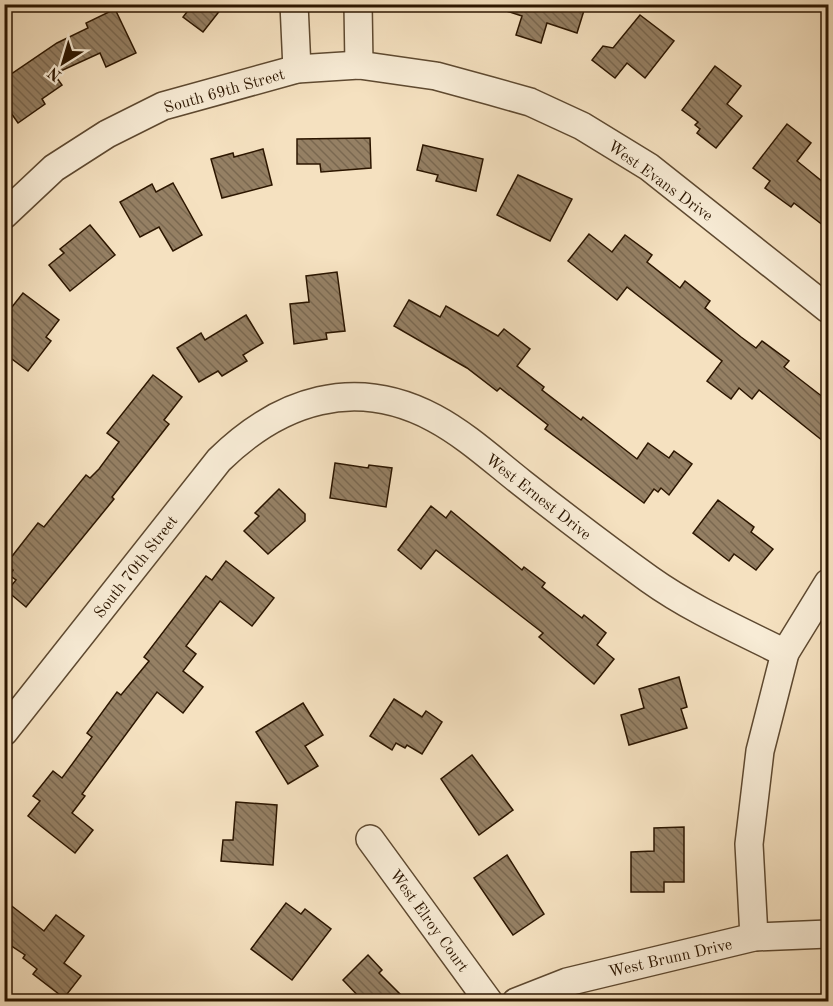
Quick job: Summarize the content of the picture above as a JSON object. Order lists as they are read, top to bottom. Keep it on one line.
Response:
{"streets":{"street":["South 69th Street","West Evans Drive","West Ernest Drive","South 70th Street","West Elroy Court","West Brunn Drive"]},"crossings":[["South 69th Street","West Evans Drive"],["West Ernest Drive","South 70th Street"]],"north":"bottom left"}
